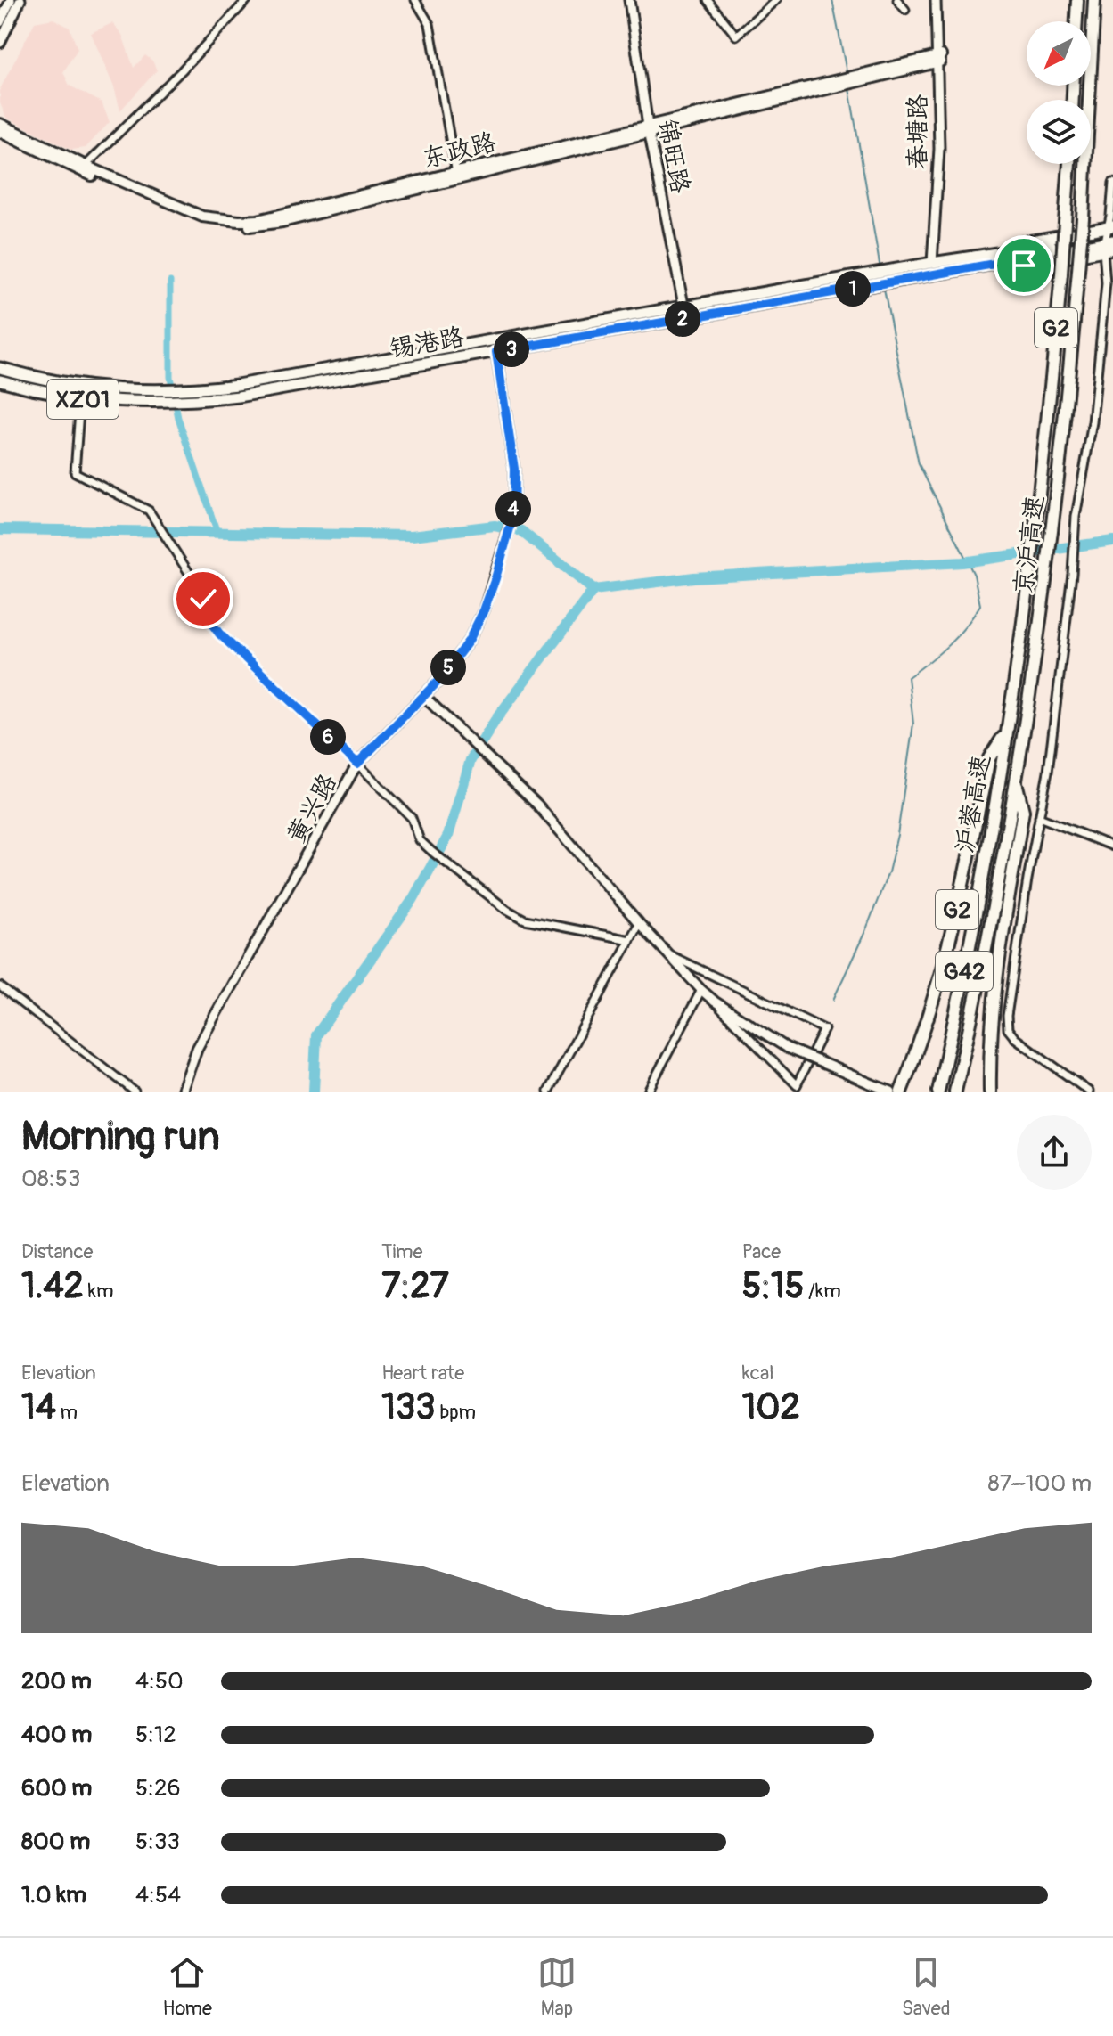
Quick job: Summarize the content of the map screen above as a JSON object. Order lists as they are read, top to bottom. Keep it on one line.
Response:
{"streets":{"highway":["G2","京沪高速","沪蓉高速","G42"],"main road":["东政路","锡港路","XZ01"],"street":["春塘路","锦旺路","黄兴路"]},"crossings":[["春塘路","东政路"],["春塘路","锡港路"],["东政路","锦旺路"],["锦旺路","锡港路"],["锡港路","黄兴路"],["京沪高速","沪蓉高速"]],"north":"bottom left","page":{"pins":["1","2","3","4","5","6"],"heading":["Morning run","08:53"],"stats":[["Distance","1.42 km"],["Time","7:27"],["Pace","5:15 /km"],["Elevation","14 m"],["Heart rate","133 bpm"],["kcal","102"]],"chart":["Elevation","87–100 m"],"list":[{"name":"200 m","note":"4:50"},{"name":"400 m","note":"5:12"},{"name":"600 m","note":"5:26"},{"name":"800 m","note":"5:33"},{"name":"1.0 km","note":"4:54"}],"tabs":["Home","Map","Saved"]}}
